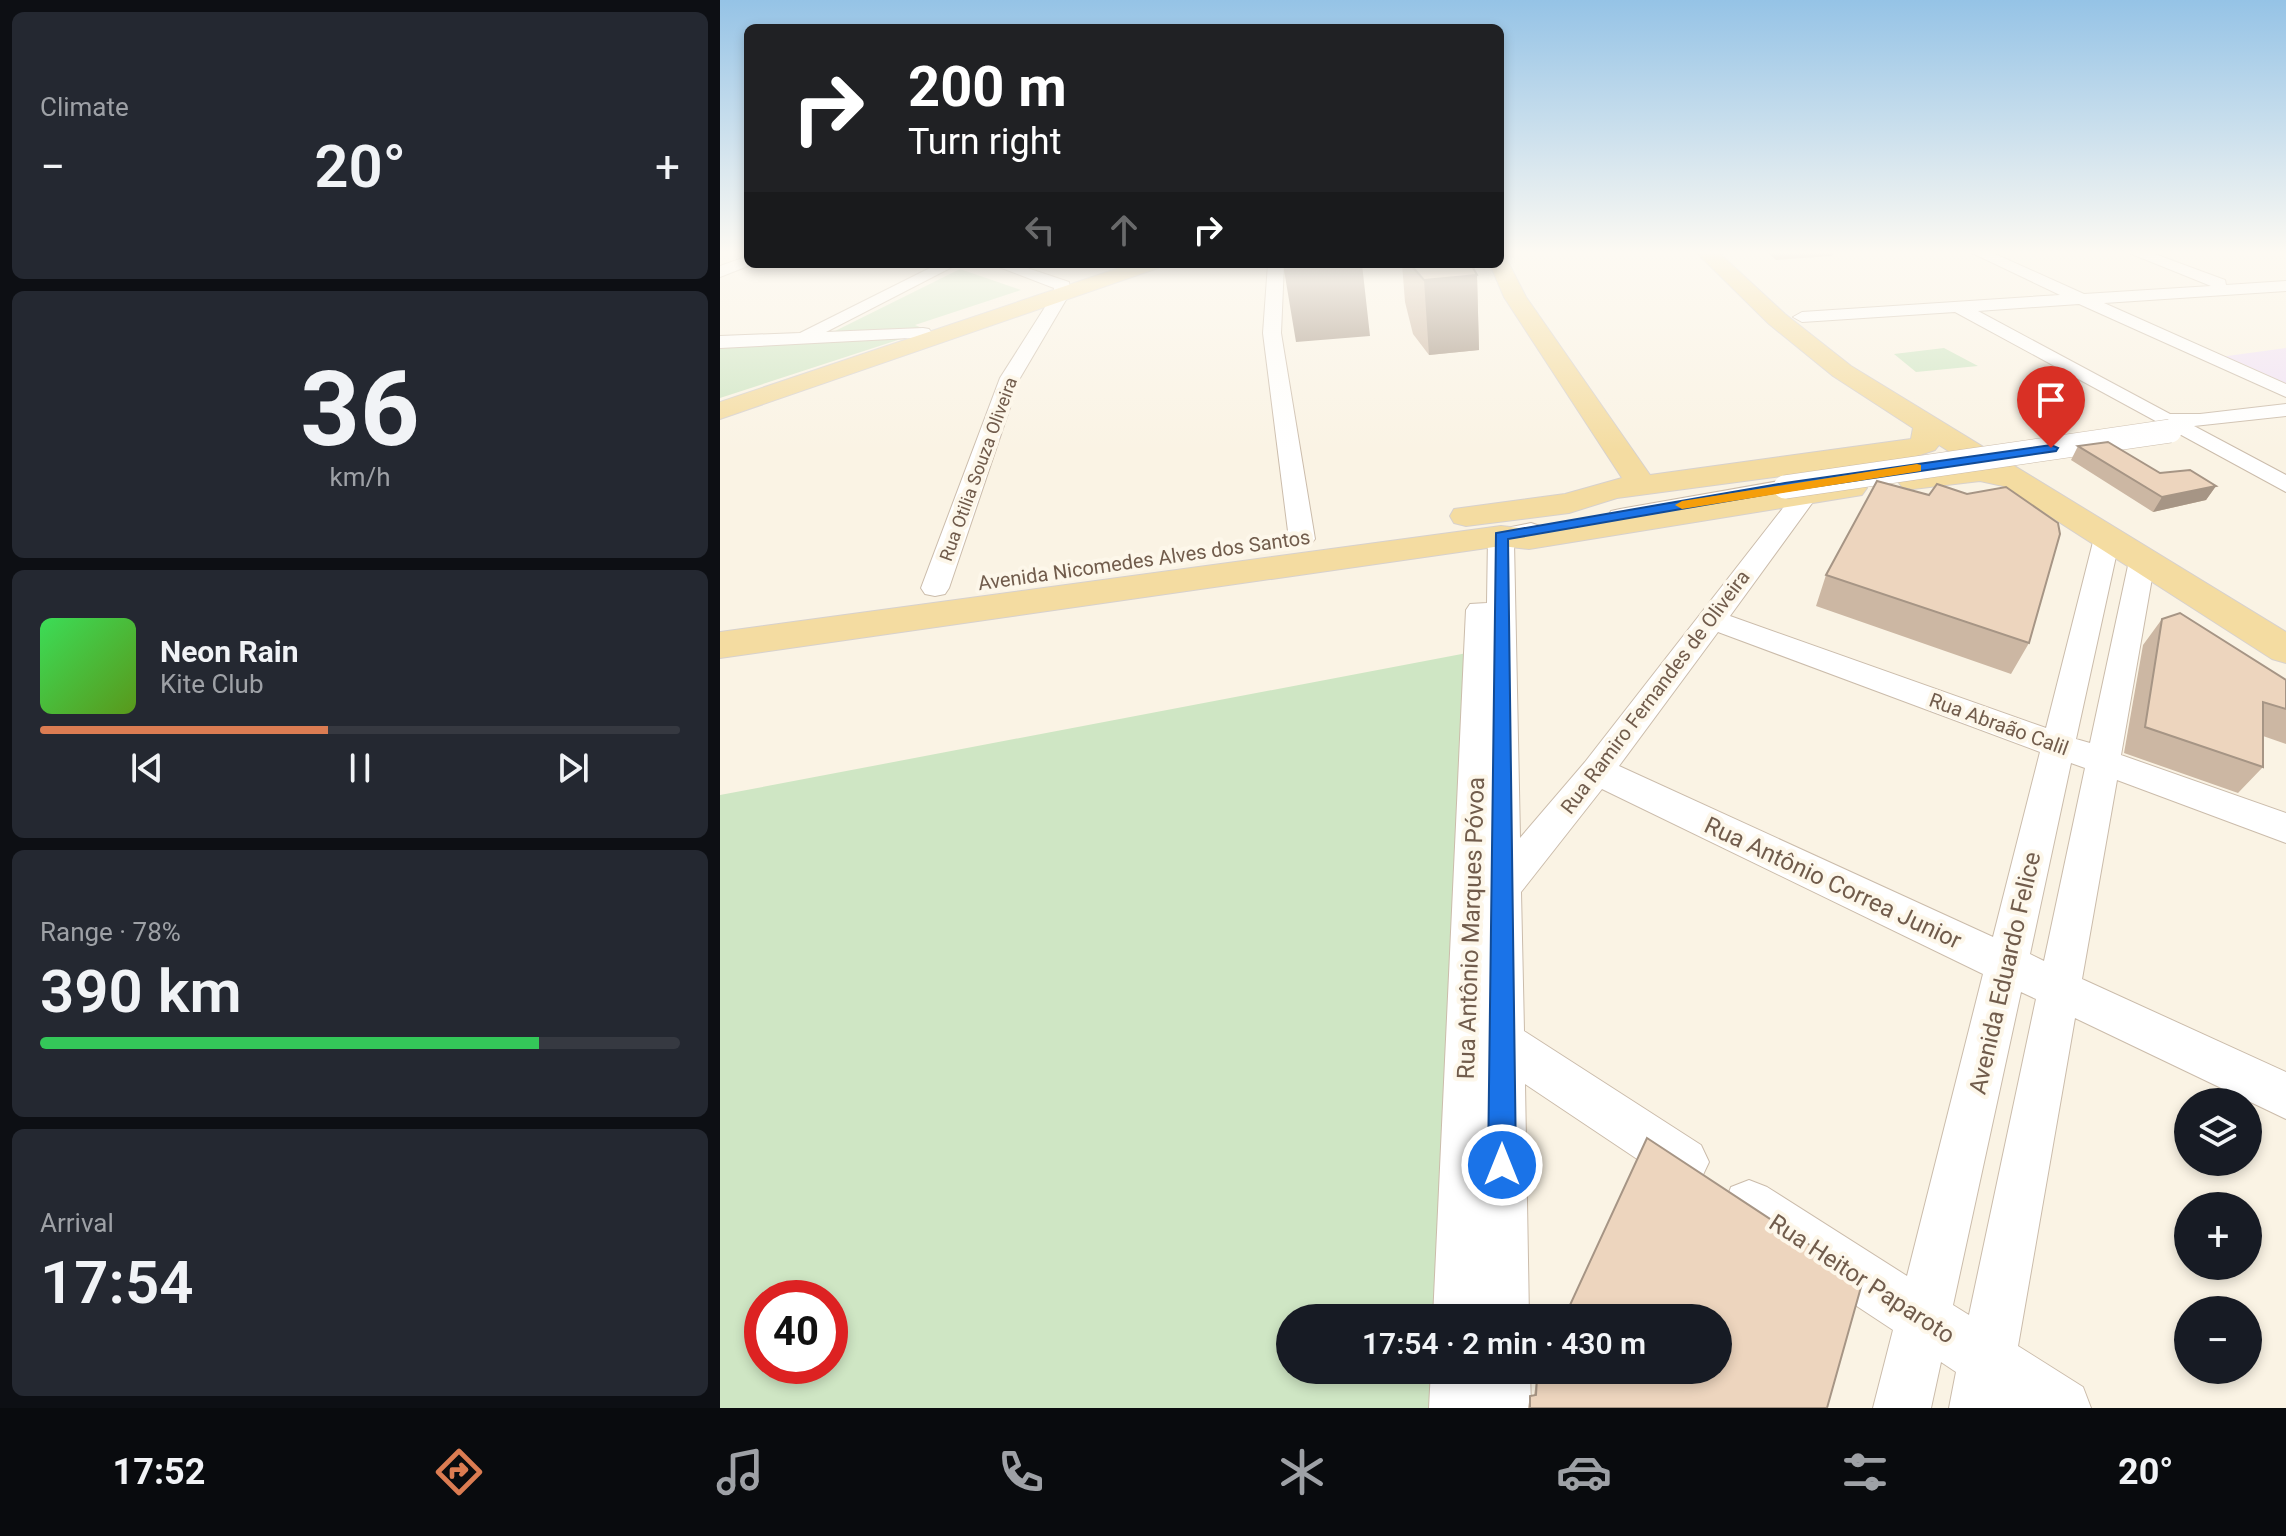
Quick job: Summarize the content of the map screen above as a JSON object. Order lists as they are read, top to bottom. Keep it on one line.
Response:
{"streets":{"main road":["Avenida Nicomedes Alves dos Santos"],"street":["Rua Otilia Souza Oliveira","Rua Ramiro Fernandes de Oliveira","Rua Abraão Calil","Rua Antônio Correa Junior","Rua Antônio Marques Póvoa","Avenida Eduardo Felice","Rua Heitor Paparoto"]},"crossings":[["Rua Otilia Souza Oliveira","Avenida Nicomedes Alves dos Santos"],["Avenida Nicomedes Alves dos Santos","Rua Ramiro Fernandes de Oliveira"],["Avenida Nicomedes Alves dos Santos","Rua Antônio Marques Póvoa"],["Rua Ramiro Fernandes de Oliveira","Rua Abraão Calil"],["Rua Ramiro Fernandes de Oliveira","Rua Antônio Correa Junior"],["Rua Ramiro Fernandes de Oliveira","Rua Antônio Marques Póvoa"],["Rua Abraão Calil","Avenida Eduardo Felice"],["Rua Antônio Correa Junior","Avenida Eduardo Felice"],["Rua Antônio Marques Póvoa","Rua Heitor Paparoto"],["Avenida Eduardo Felice","Rua Heitor Paparoto"]],"page":{"tile":["Climate",["36","km/h"],["Range · 78%","390 km"],["Arrival","17:54"]],"turn":["200 m","Turn right"],"heat":["−","20°","+"],"song":["Neon Rain","Kite Club"],"map_buttons":["+","−"],"limit":"40","trip":"17:54 · 2 min · 430 m","tabs":["17:52","20°"]}}
